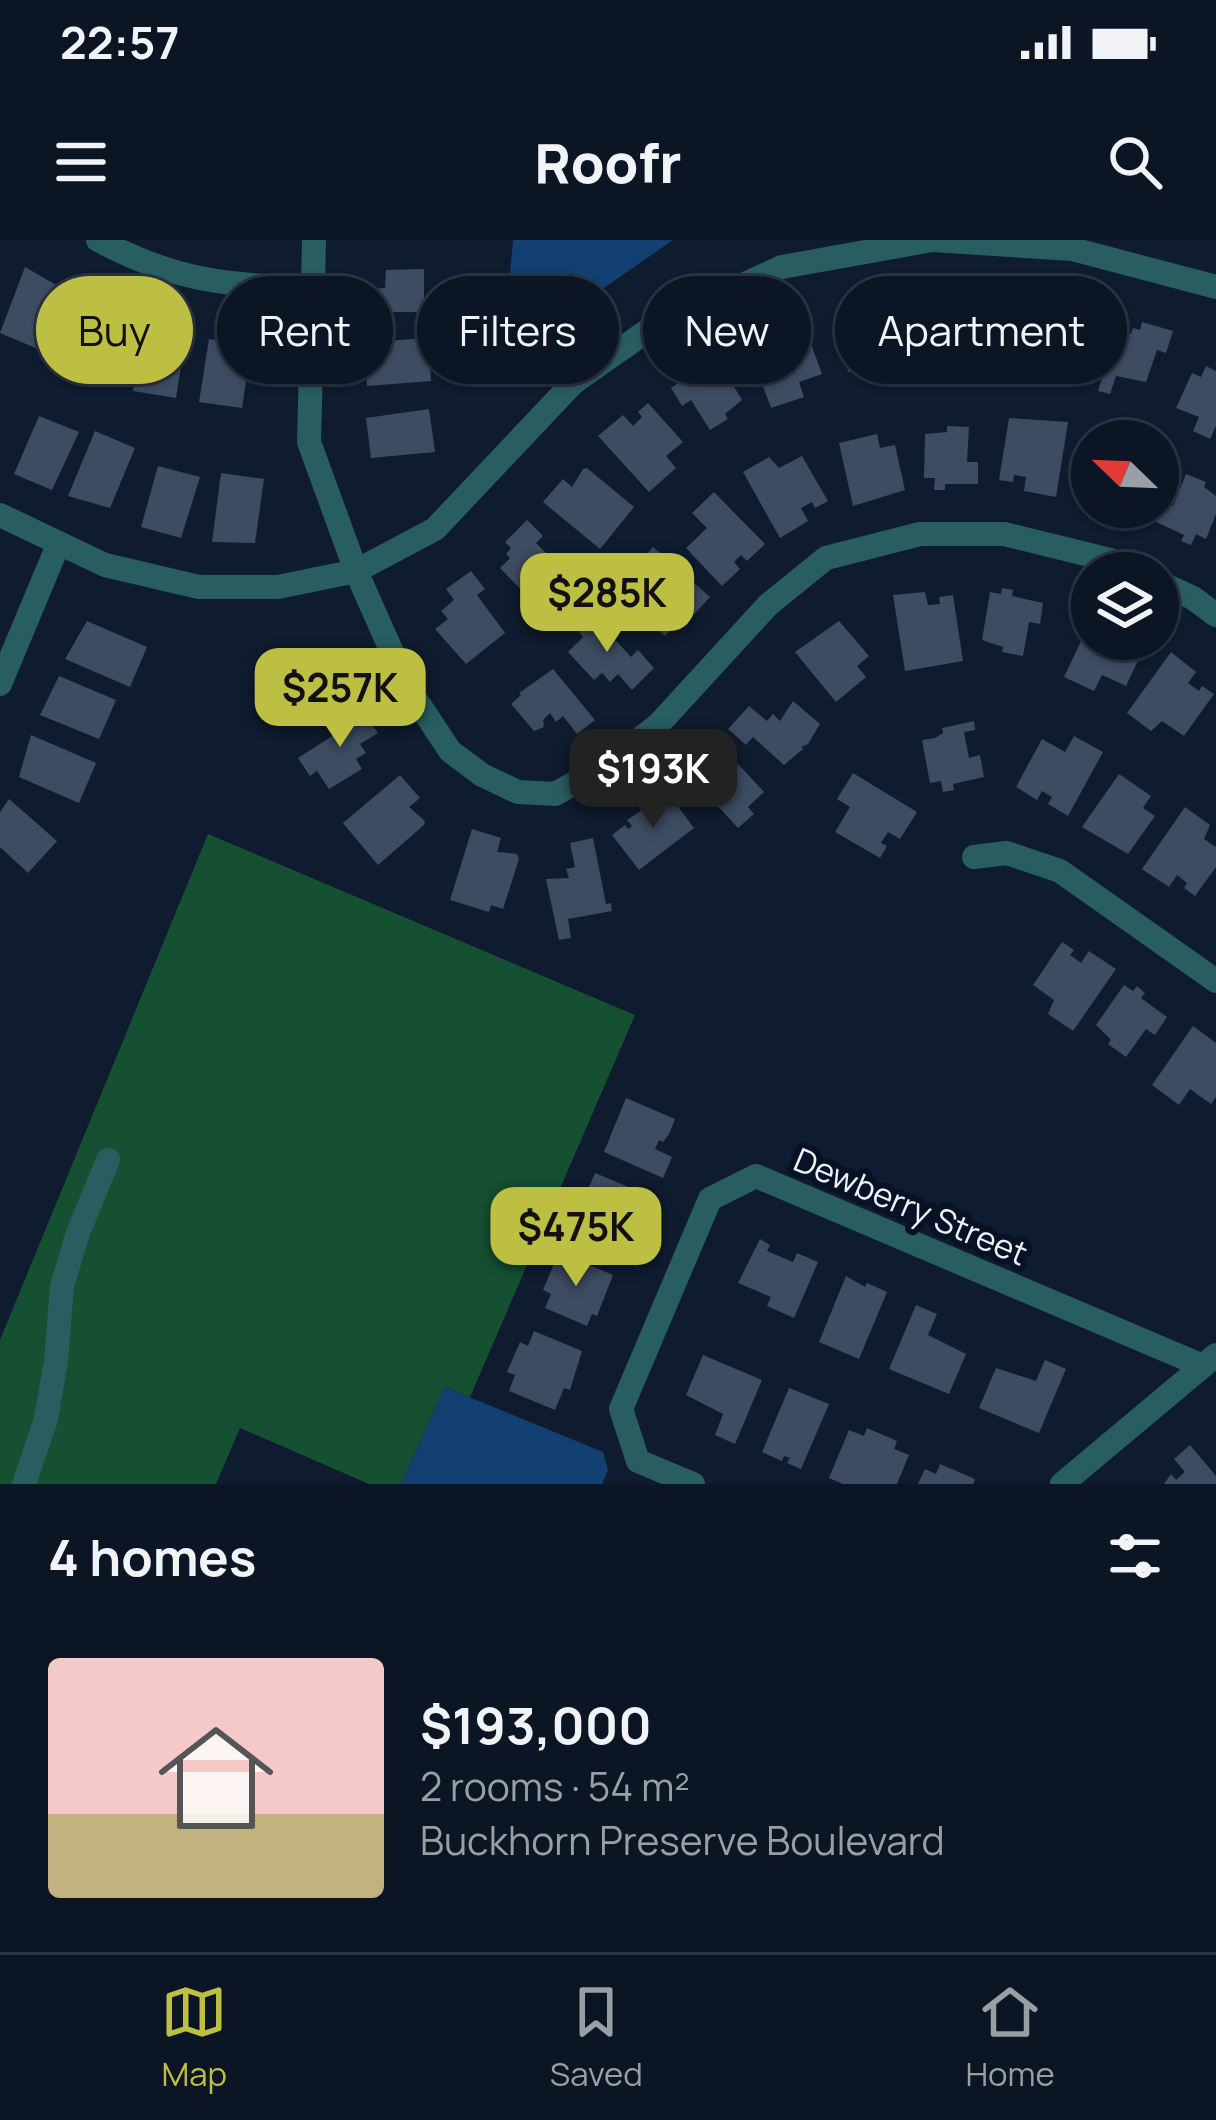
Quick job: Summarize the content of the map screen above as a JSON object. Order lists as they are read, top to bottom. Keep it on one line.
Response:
{"streets":{"street":["Dewberry Street"]},"north":"top left","page":{"status":"22:57","header":"Roofr","chip":["Buy","Rent","Filters","New","Apartment"],"price":["$285K","$257K","$193K","$475K"],"heading":"4 homes","list":[{"name":"$193,000","note":"2 rooms · 54 m² · Buckhorn Preserve Boulevard"}],"tabs":["Map","Saved","Home"]}}
